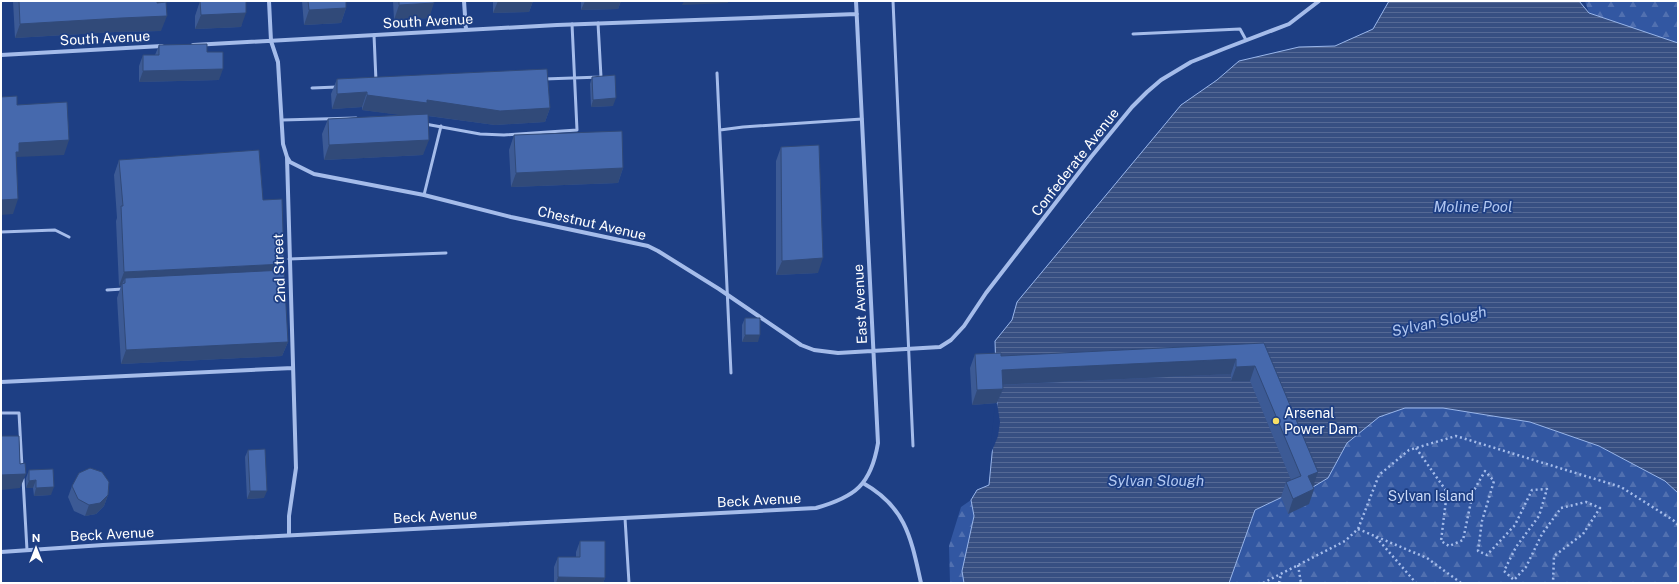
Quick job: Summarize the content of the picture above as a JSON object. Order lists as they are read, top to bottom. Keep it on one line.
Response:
{"streets":{"street":["South Avenue","Confederate Avenue","Chestnut Avenue","2nd Street","East Avenue","Beck Avenue"]},"crossings":[["South Avenue","2nd Street"],["South Avenue","East Avenue"],["Confederate Avenue","Chestnut Avenue"],["Confederate Avenue","East Avenue"],["Chestnut Avenue","2nd Street"],["Chestnut Avenue","East Avenue"],["2nd Street","Beck Avenue"],["East Avenue","Beck Avenue"]],"water":["Moline Pool","Sylvan Slough"],"parks":["Sylvan Island"],"places":["Arsenal Power Dam"],"north":"top"}
